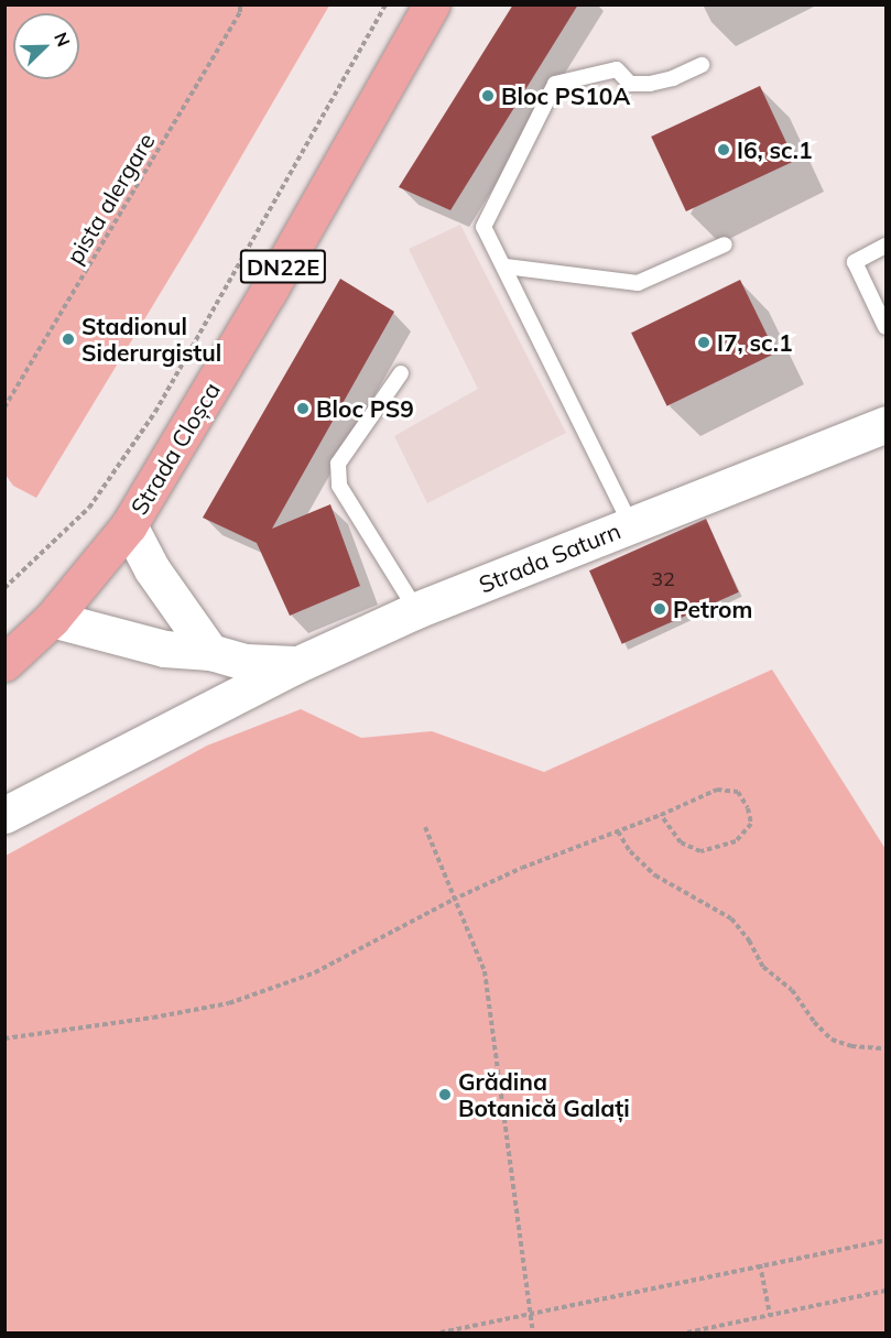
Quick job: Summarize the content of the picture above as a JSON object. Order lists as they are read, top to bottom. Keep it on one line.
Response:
{"streets":{"main road":["DN22E","Strada Cloșca"],"street":["Strada Saturn"],"path":["pista alergare"]},"crossings":[["Strada Cloșca","Strada Saturn"]],"places":["Bloc PS10A","I6, sc.1","Stadionul Siderurgistul","I7, sc.1","Bloc PS9","Petrom","Grădina Botanică Galați"],"house_numbers":["32"],"north":"top right"}
